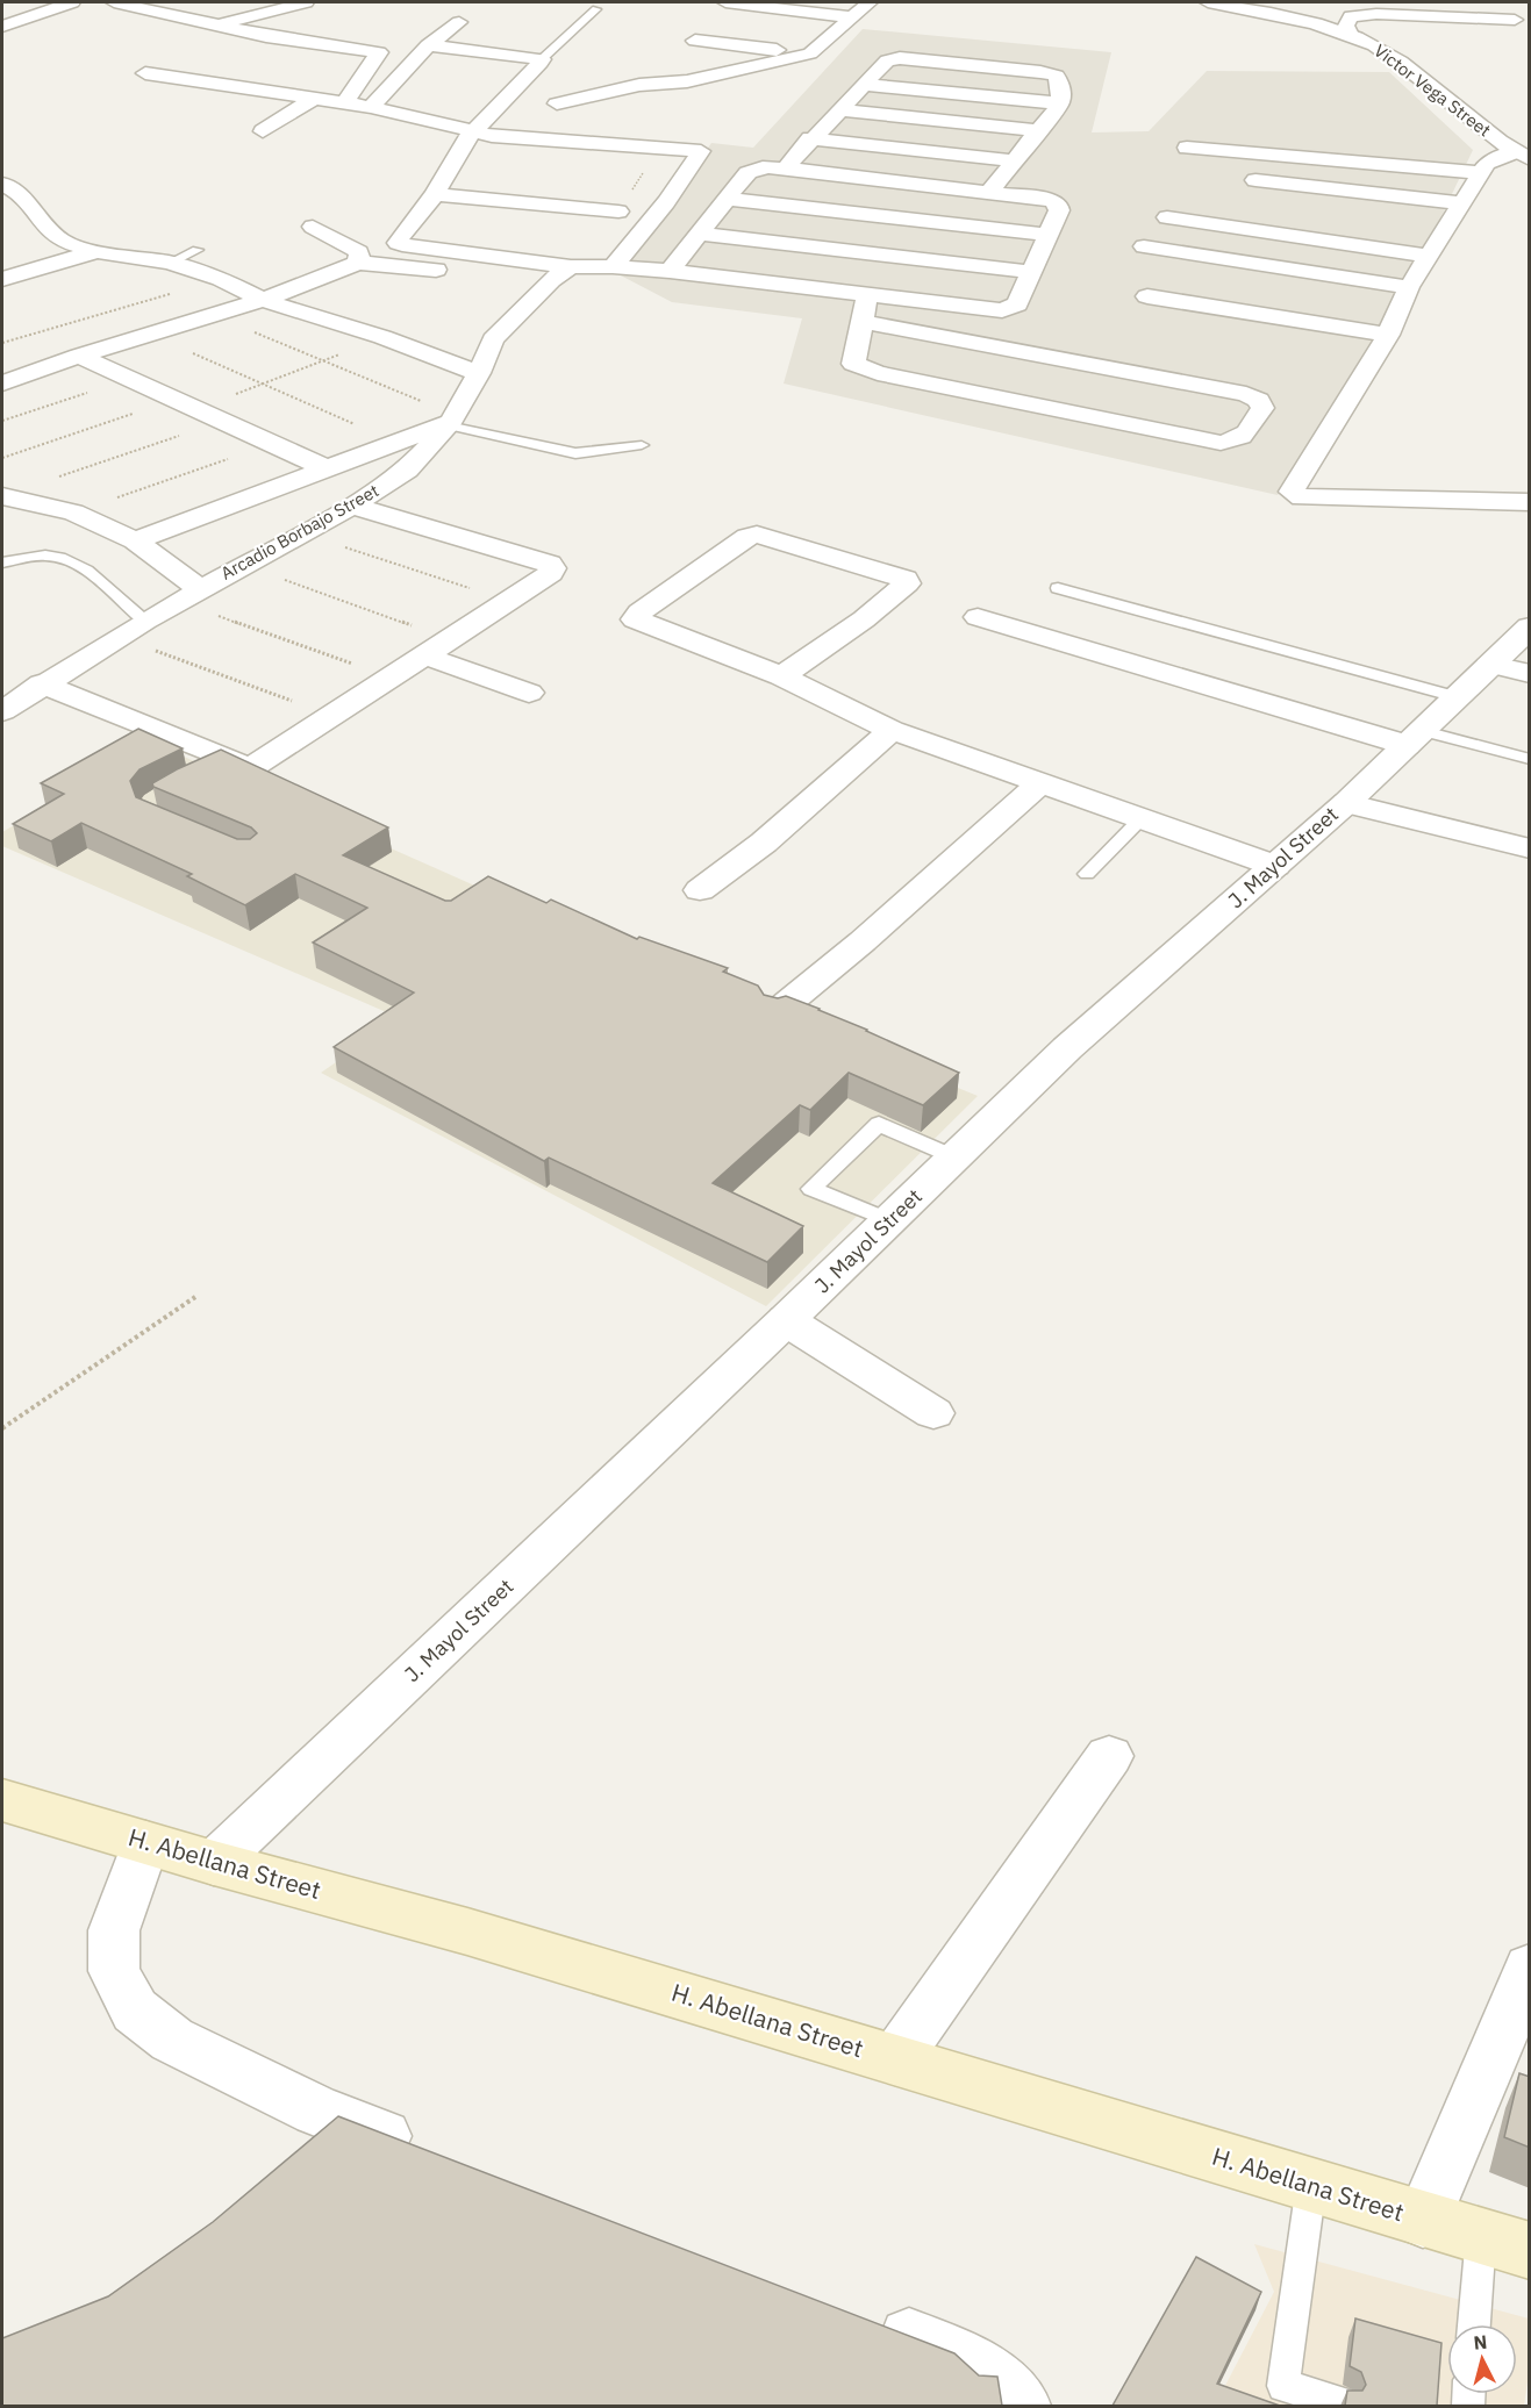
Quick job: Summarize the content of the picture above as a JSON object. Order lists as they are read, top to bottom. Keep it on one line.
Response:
{"streets":{"main road":["H. Abellana Street"],"street":["Victor Vega Street","Arcadio Borbajo Street","J. Mayol Street"]},"crossings":[["J. Mayol Street","H. Abellana Street"]],"north":"top"}
